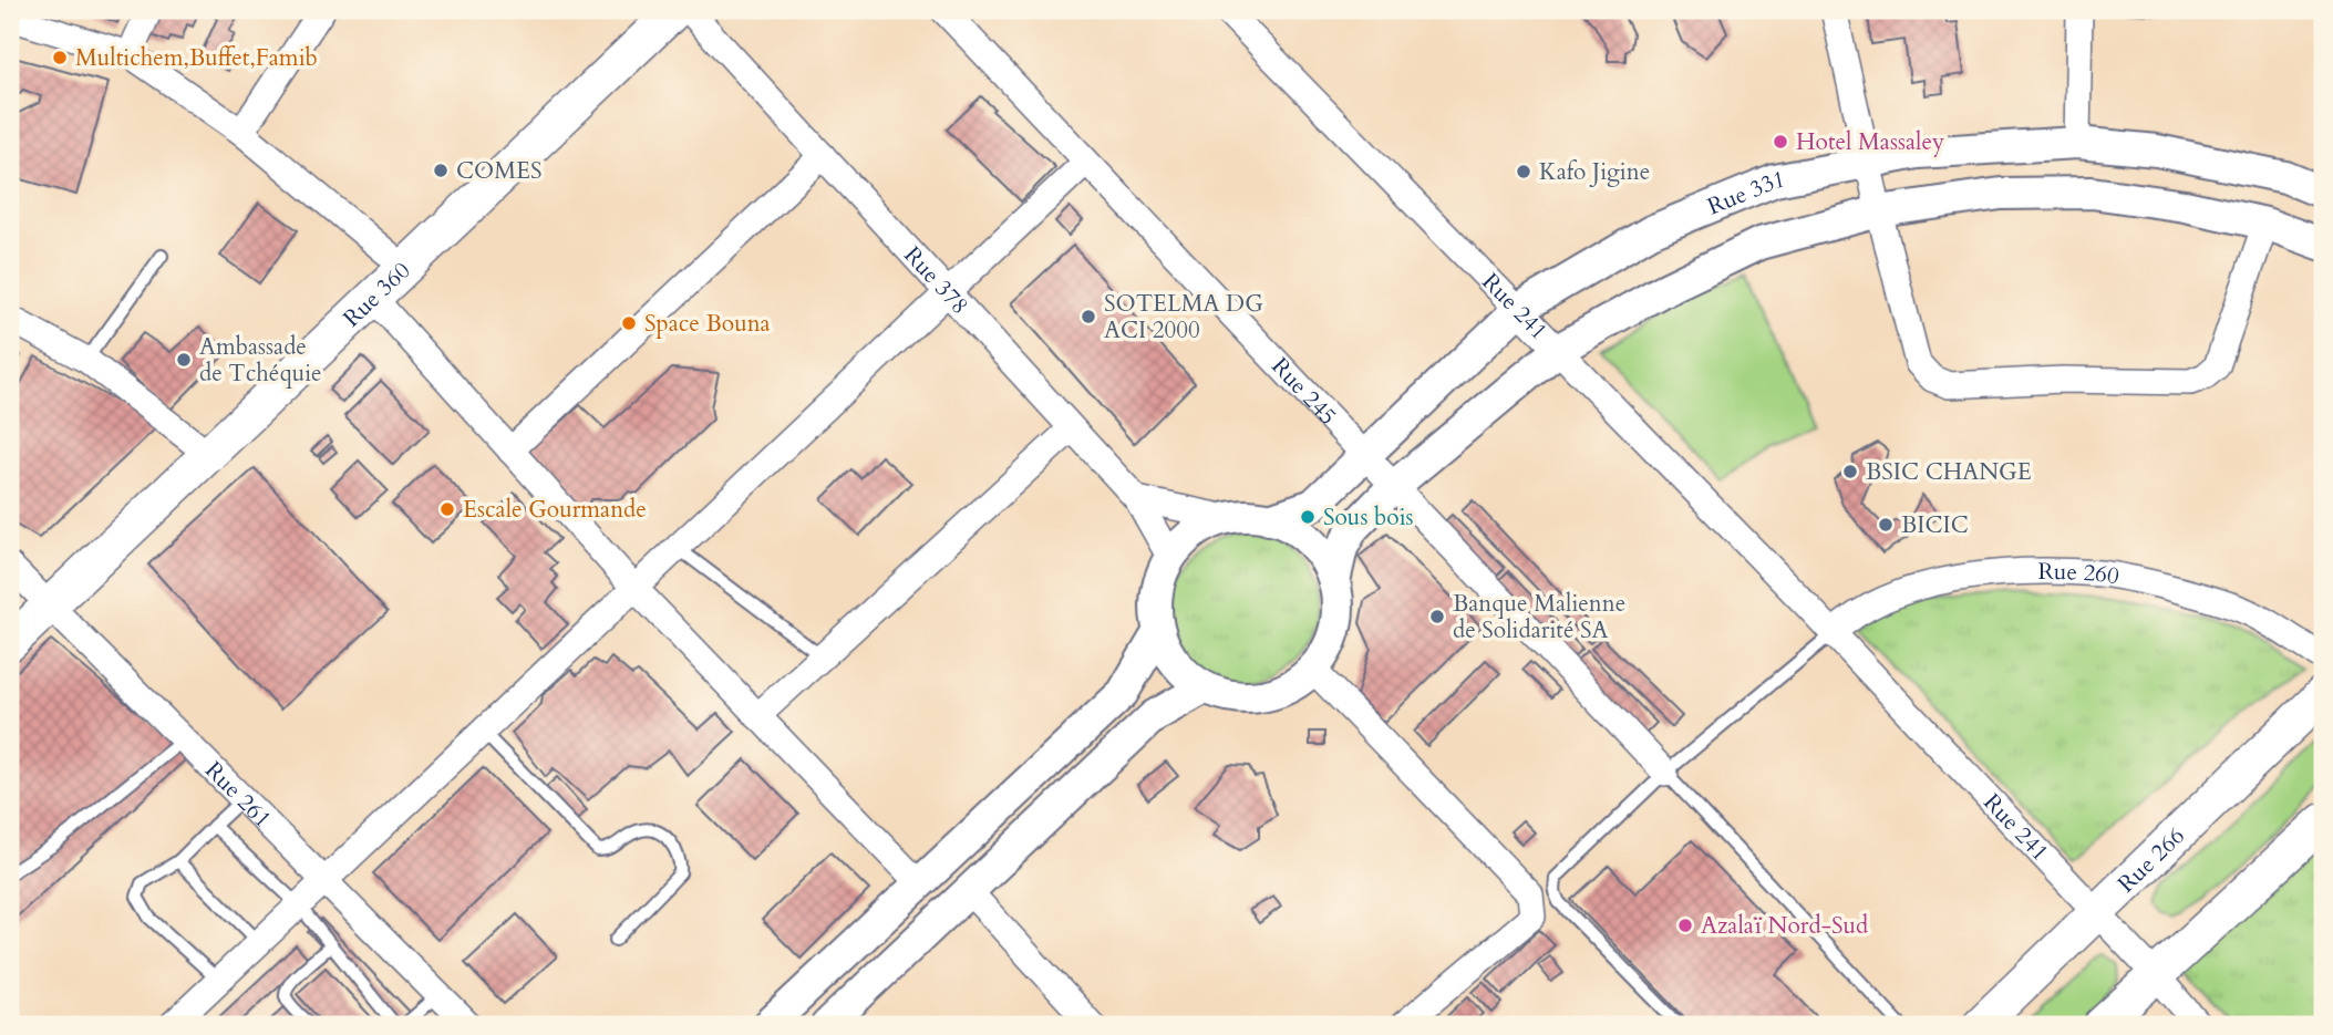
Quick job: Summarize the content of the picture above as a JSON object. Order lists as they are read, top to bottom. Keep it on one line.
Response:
{"streets":{"main road":["Rue 360","Rue 266"],"street":["Rue 331","Rue 378","Rue 241","Rue 245","Rue 260","Rue 261"]},"crossings":[["Rue 331","Rue 378"],["Rue 331","Rue 241"],["Rue 331","Rue 245"],["Rue 360","Rue 261"],["Rue 241","Rue 260"],["Rue 241","Rue 266"]],"places":["Multichem,Buffet,Famib","Hotel Massaley","COMES","Kafo Jigine","SOTELMA DG ACI 2000","Space Bouna","Ambassade de Tchéquie","BSIC CHANGE","Escale Gourmande","Sous bois","BICIC","Banque Malienne de Solidarité SA","Azalaï Nord-Sud"]}
